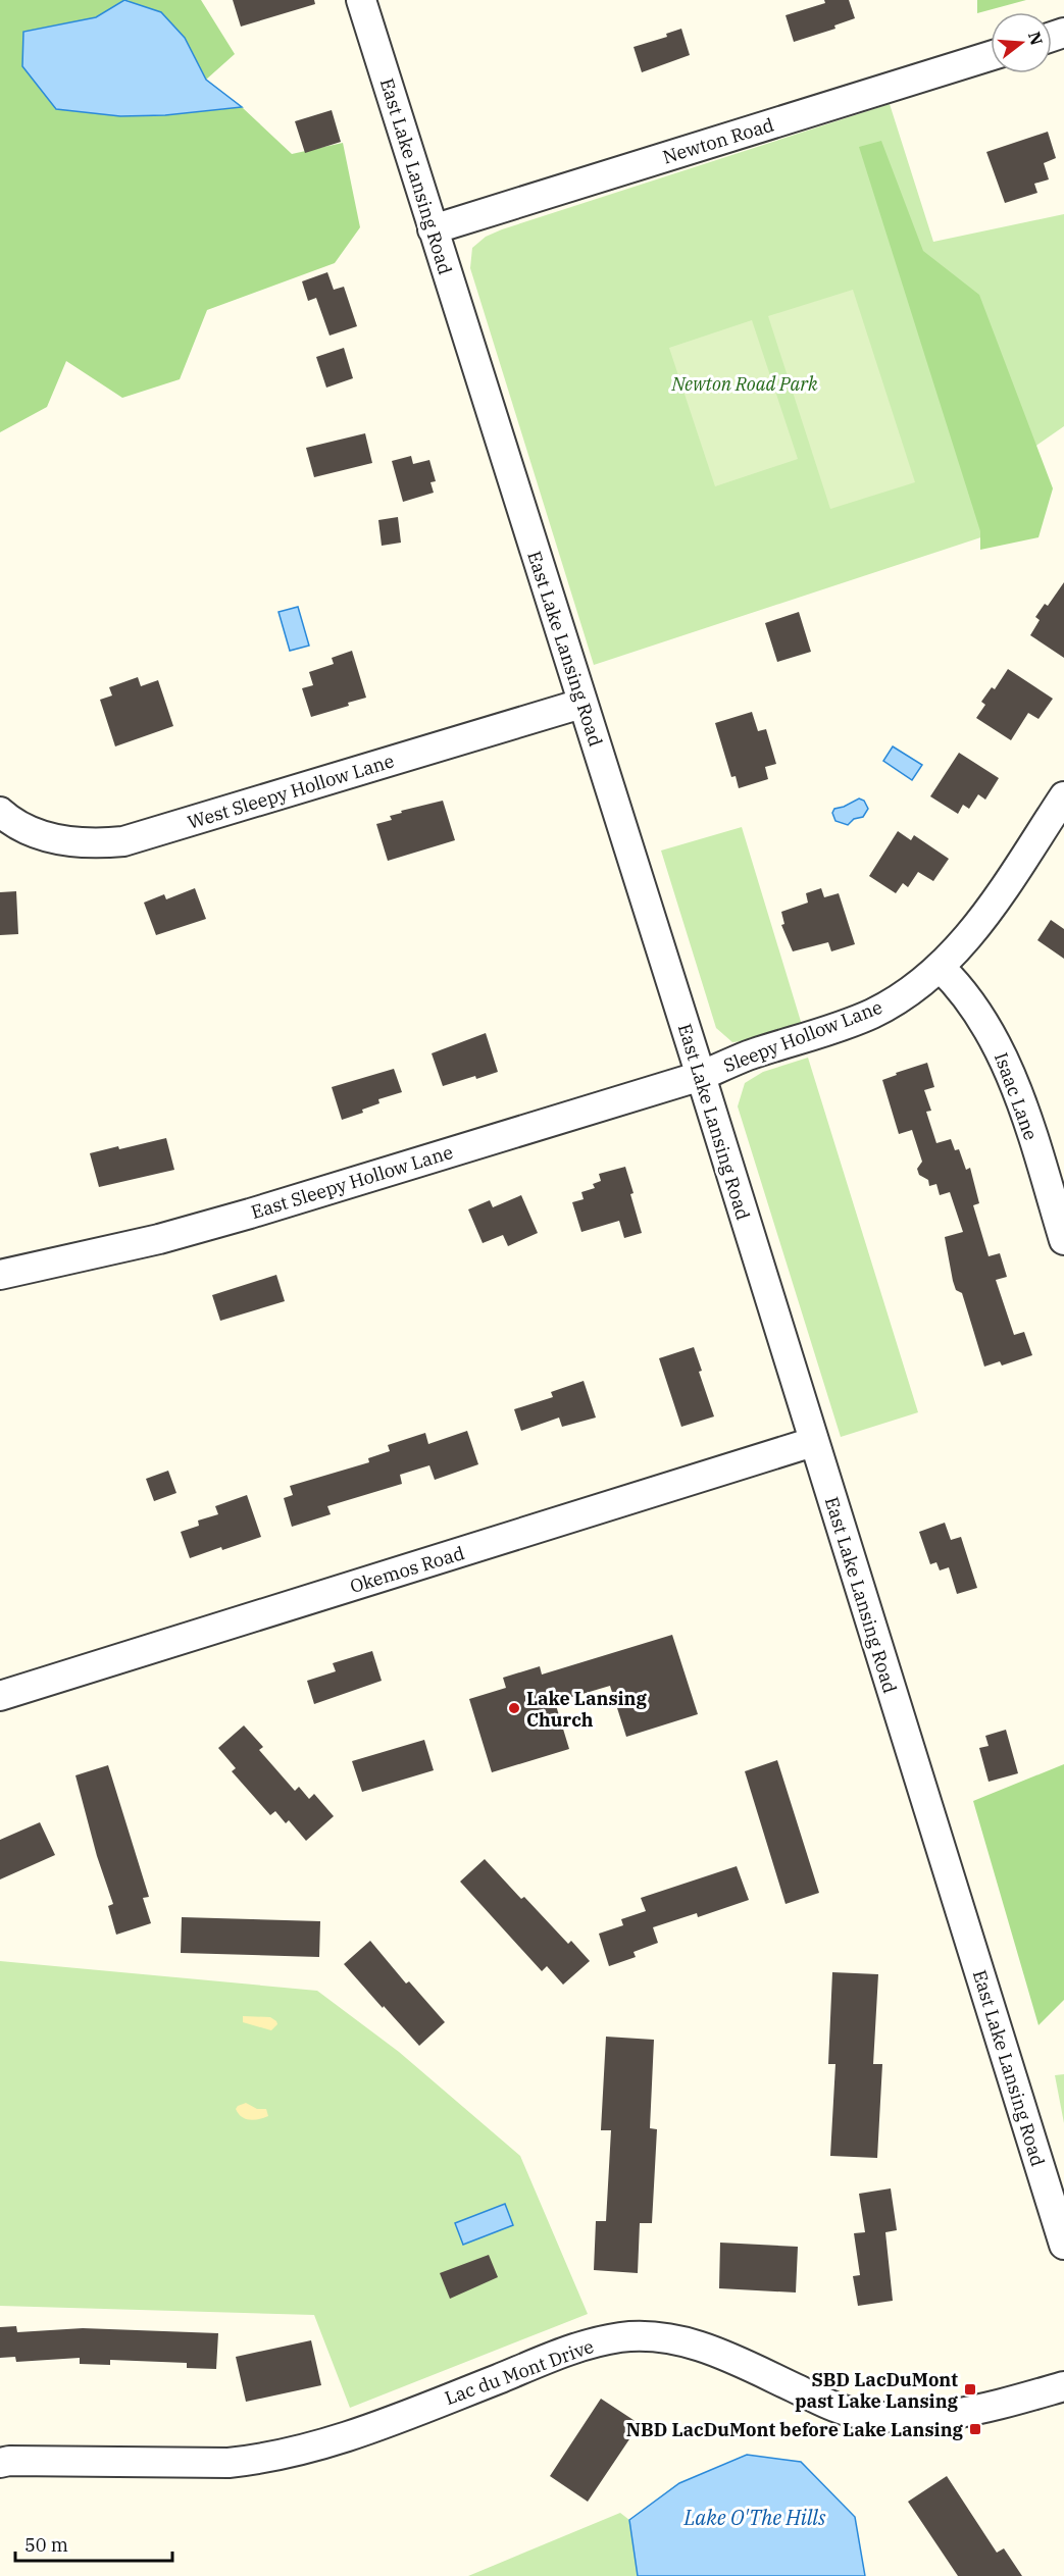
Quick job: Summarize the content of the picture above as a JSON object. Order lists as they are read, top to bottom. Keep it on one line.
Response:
{"streets":{"street":["Newton Road","East Lake Lansing Road","West Sleepy Hollow Lane","Sleepy Hollow Lane","Isaac Lane","East Sleepy Hollow Lane","Okemos Road","Lac du Mont Drive"]},"crossings":[["Newton Road","East Lake Lansing Road"],["East Lake Lansing Road","West Sleepy Hollow Lane"],["East Lake Lansing Road","Sleepy Hollow Lane"],["East Lake Lansing Road","East Sleepy Hollow Lane"],["East Lake Lansing Road","Okemos Road"],["Sleepy Hollow Lane","Isaac Lane"],["Sleepy Hollow Lane","East Sleepy Hollow Lane"]],"water":["Lake O'The Hills"],"parks":["Newton Road Park"],"places":{"other":["Lake Lansing Church"],"transit":["SBD LacDuMont past Lake Lansing","NBD LacDuMont before Lake Lansing"]},"scale_bar":"50 m","north":"right"}
